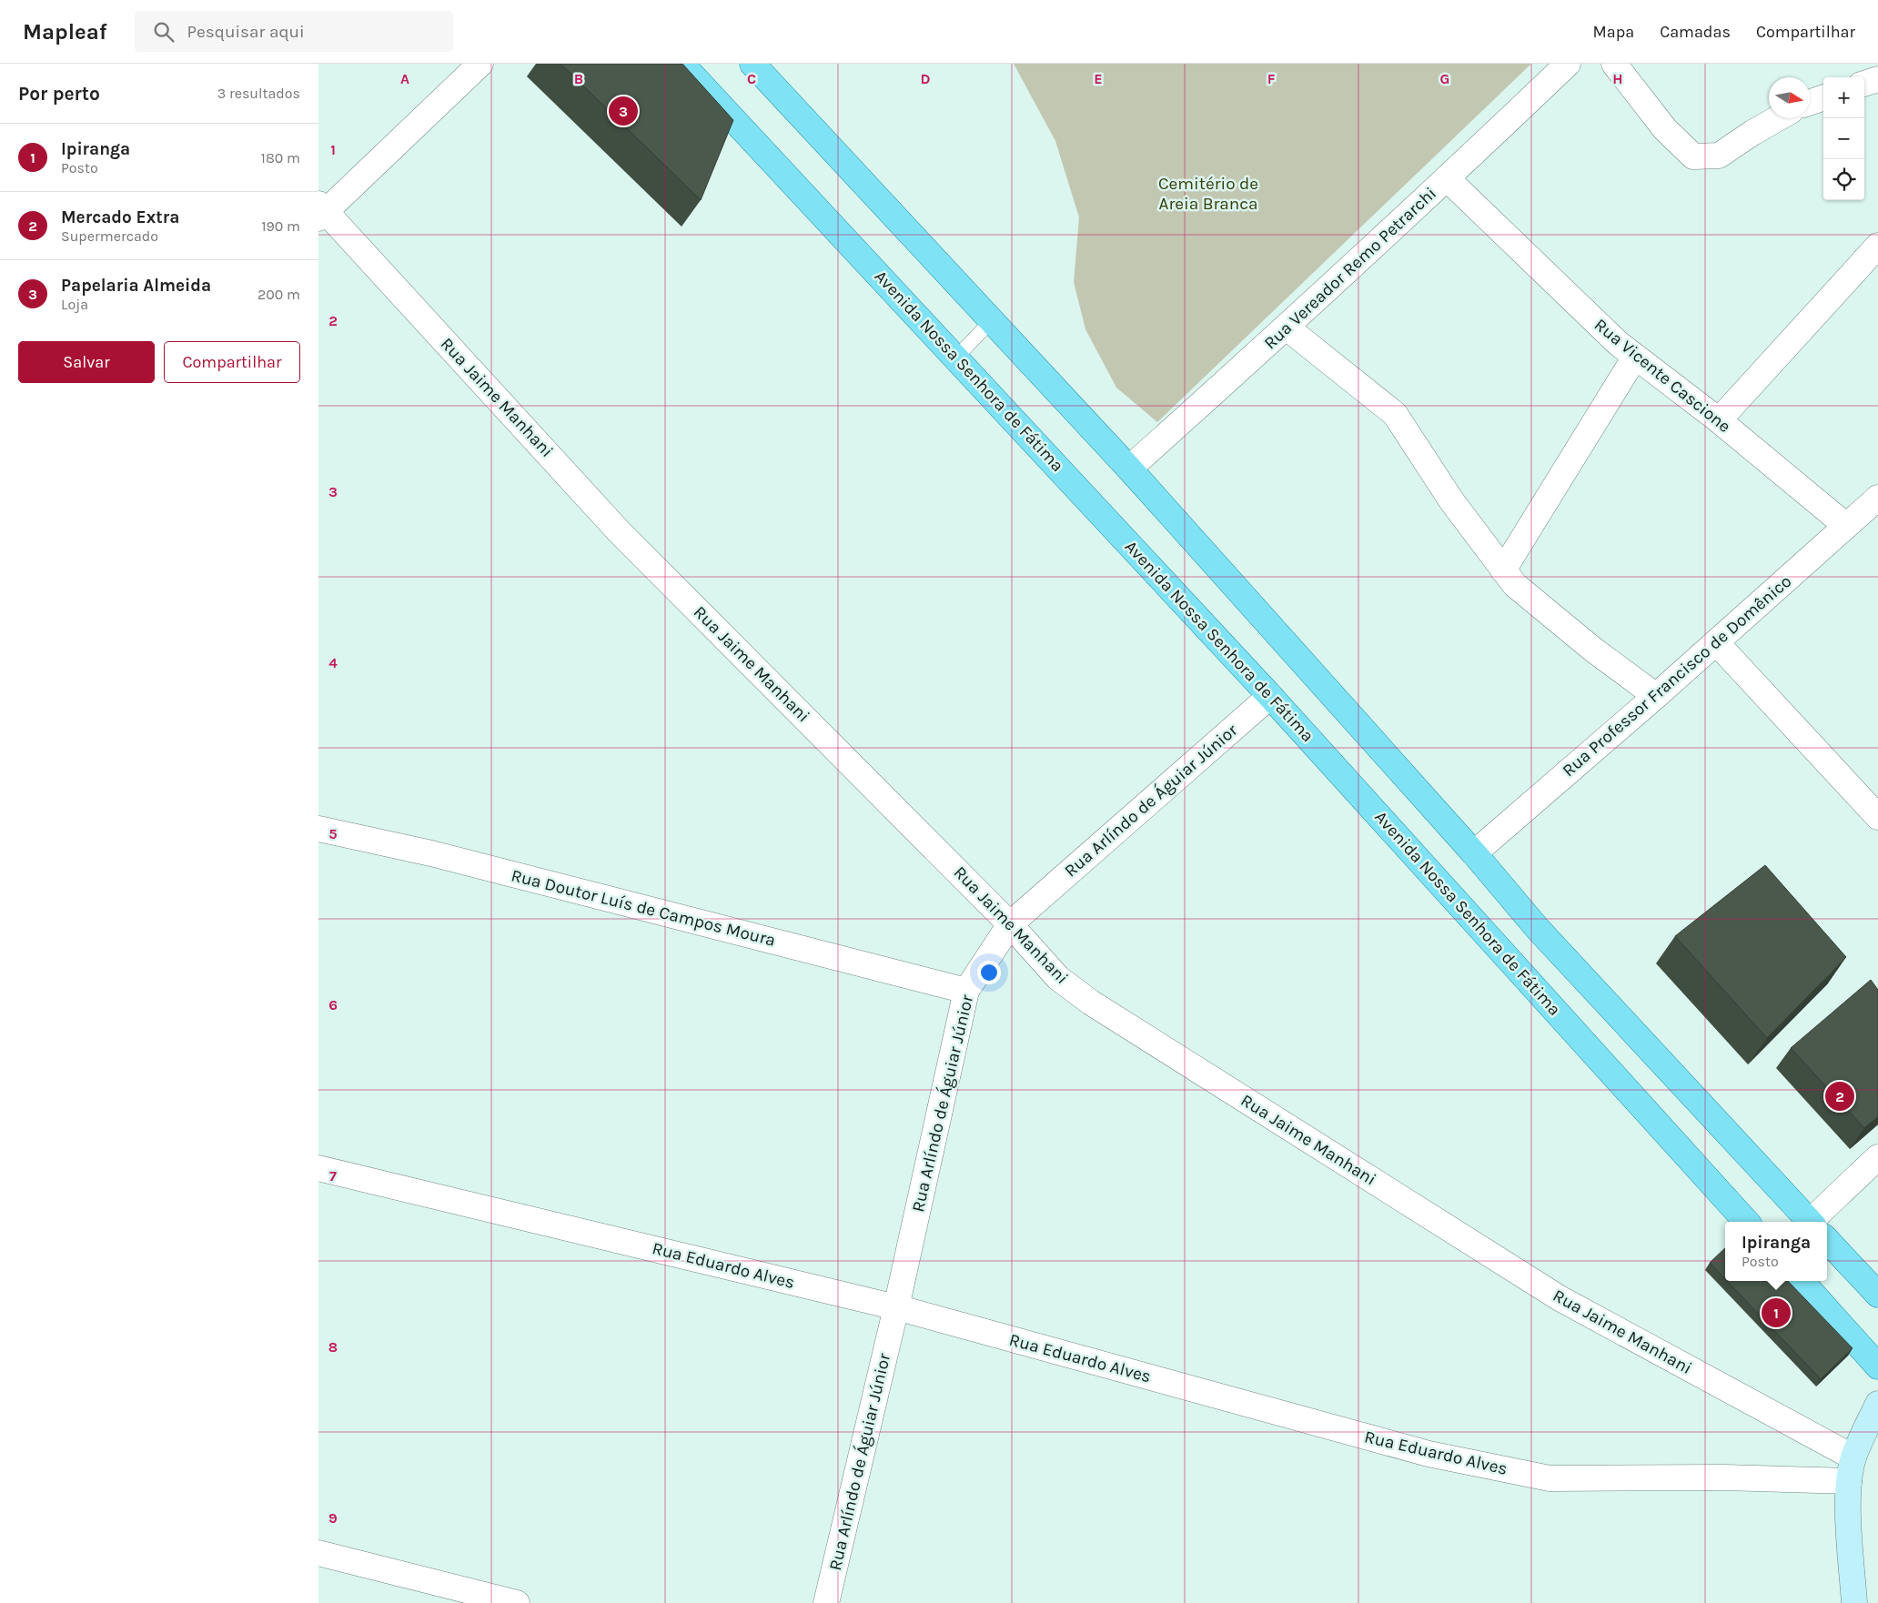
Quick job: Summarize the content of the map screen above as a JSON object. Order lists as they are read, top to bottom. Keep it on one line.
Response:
{"streets":{"main road":["Avenida Nossa Senhora de Fátima"],"street":["Rua Vereador Remo Petrarchi","Rua Vicente Cascione","Rua Jaime Manhani","Rua Professor Francisco de Domênico","Rua Arlíndo de Águiar Júnior","Rua Doutor Luís de Campos Moura","Rua Eduardo Alves"]},"crossings":[["Rua Vereador Remo Petrarchi","Rua Vicente Cascione"],["Avenida Nossa Senhora de Fátima","Rua Arlíndo de Águiar Júnior"],["Rua Vicente Cascione","Rua Professor Francisco de Domênico"],["Rua Jaime Manhani","Rua Arlíndo de Águiar Júnior"],["Rua Jaime Manhani","Rua Eduardo Alves"],["Rua Arlíndo de Águiar Júnior","Rua Doutor Luís de Campos Moura"],["Rua Arlíndo de Águiar Júnior","Rua Eduardo Alves"]],"parks":["Cemitério de Areia Branca"],"north":"right","page":{"header":"Mapleaf","search":"Pesquisar aqui","nav":["Mapa","Camadas","Compartilhar"],"heading":["Por perto","3 resultados"],"map_buttons":["+","−"],"pins":["3","2","1"],"list":[{"mark":"1","name":"Ipiranga","note":"Posto","value":"180 m"},{"mark":"2","name":"Mercado Extra","note":"Supermercado","value":"190 m"},{"mark":"3","name":"Papelaria Almeida","note":"Loja","value":"200 m"}],"buttons":["Salvar","Compartilhar"],"popup":["Ipiranga","Posto"]},"grid":{"columns":["A","B","C","D","E","F","G","H"],"rows":["1","2","3","4","5","6","7","8","9"]}}
